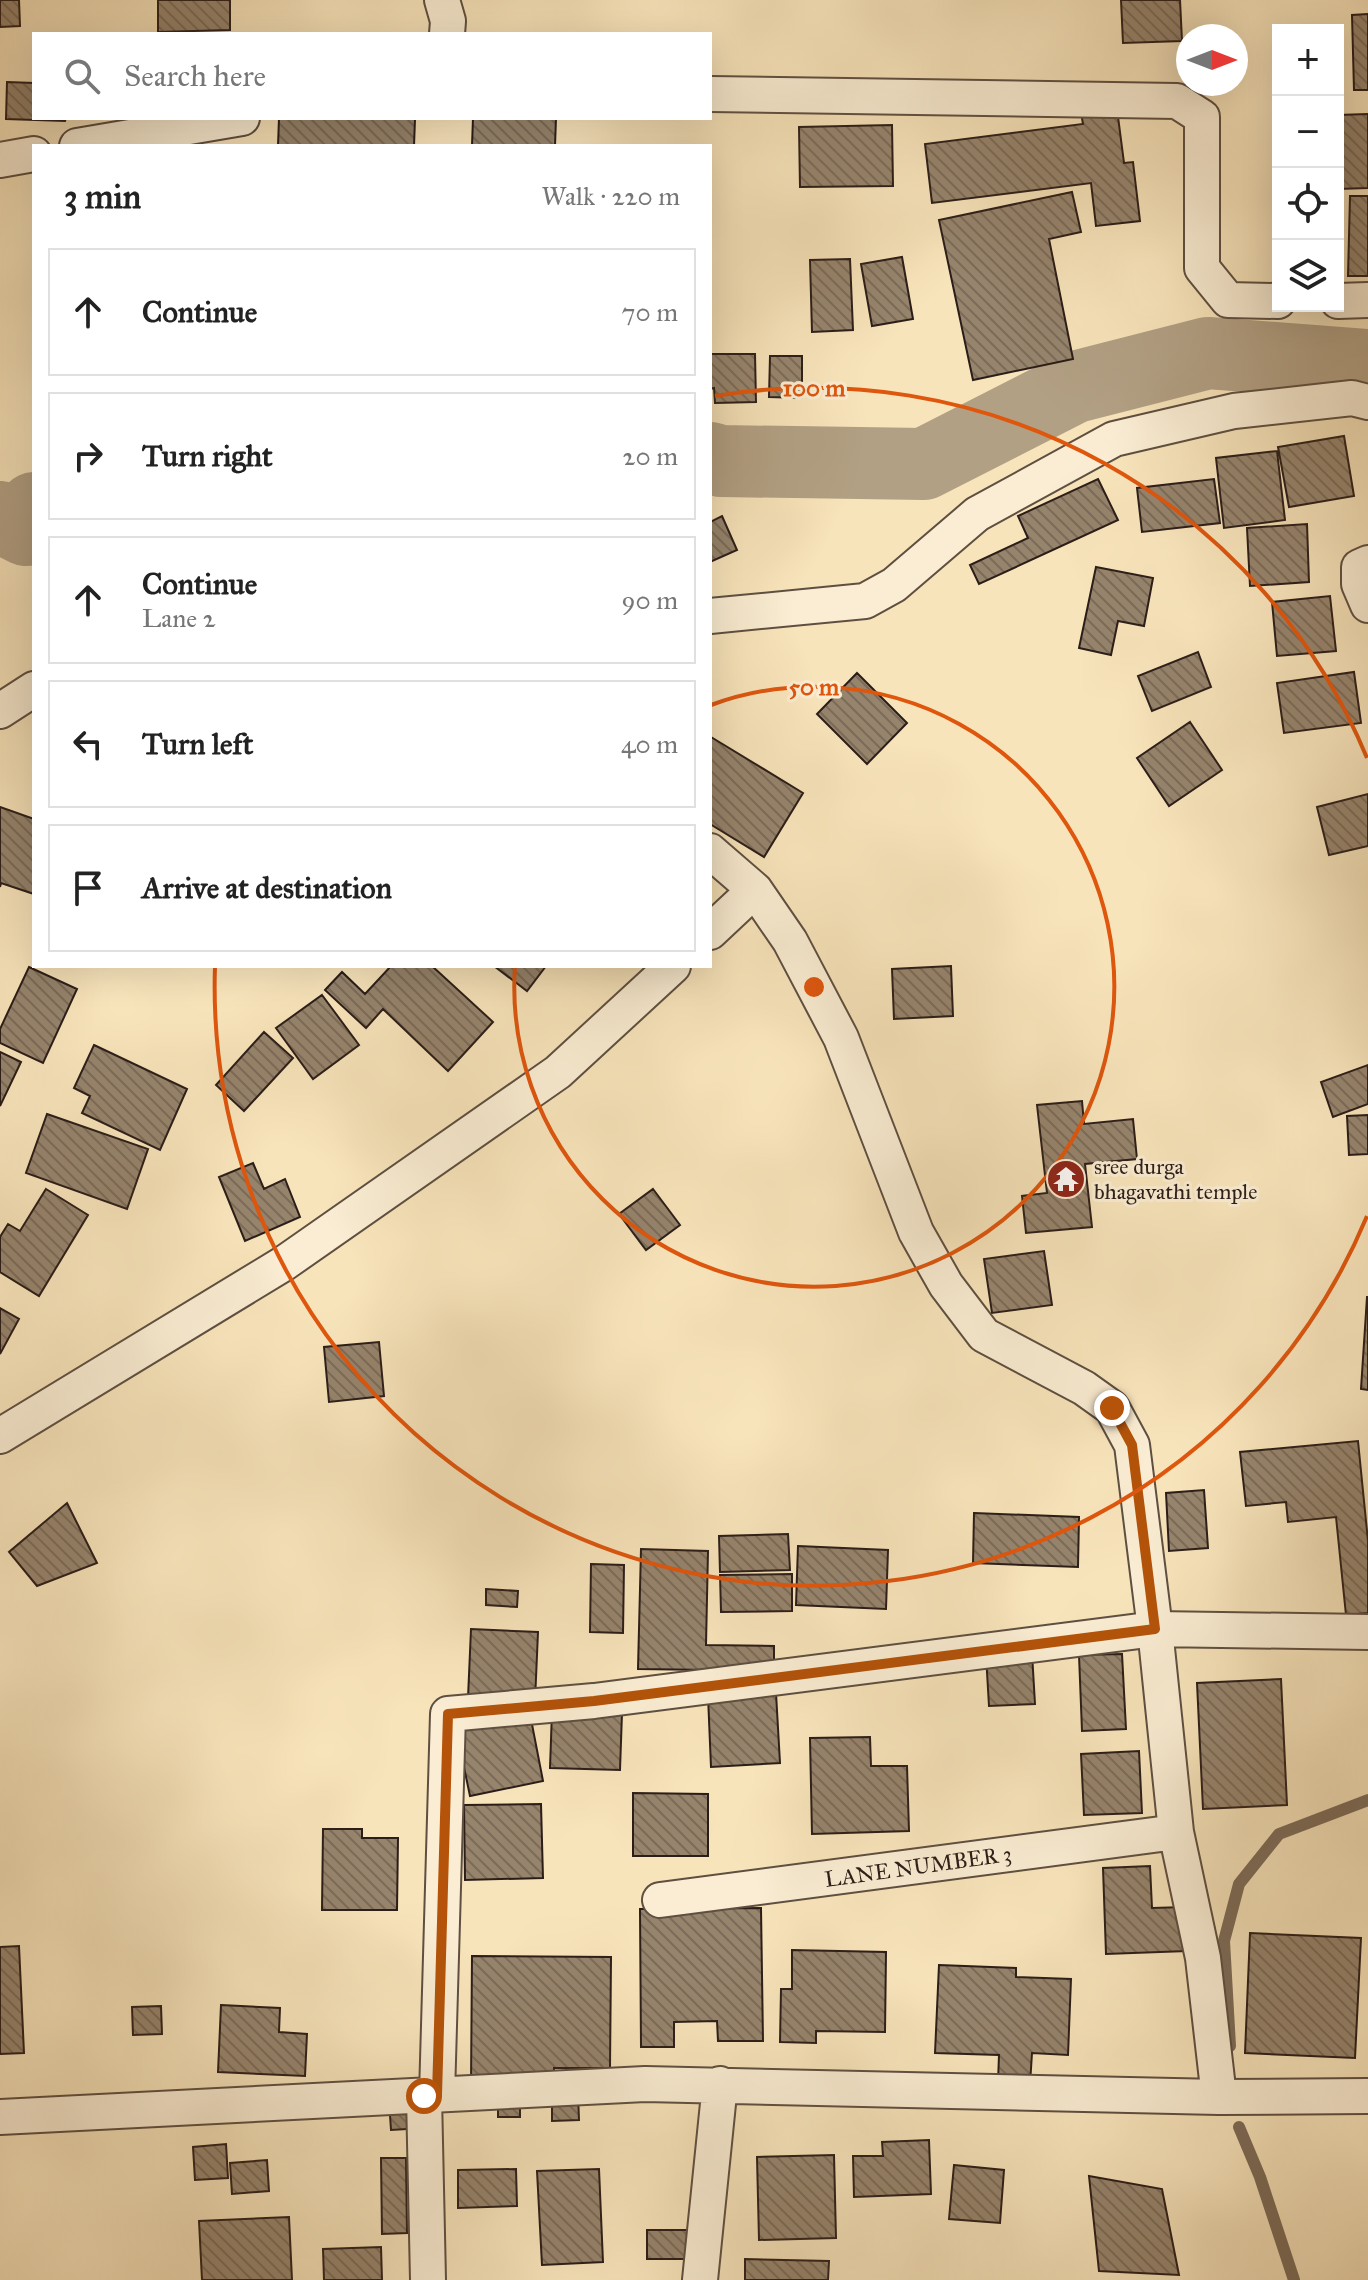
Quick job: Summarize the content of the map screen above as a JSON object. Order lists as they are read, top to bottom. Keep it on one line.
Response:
{"streets":{"street":["LANE NUMBER 3"]},"places":{"temple":["sree durga bhagavathi temple"]},"north":"right","page":{"map_buttons":["+","−"],"search":"Search here","heading":["3 min","Walk · 220 m"],"list":[["Continue","70 m"],["Turn right","20 m"],["Continue","Lane 2","90 m"],["Turn left","40 m"],"Arrive at destination"]},"rings":["100 m","50 m"]}
